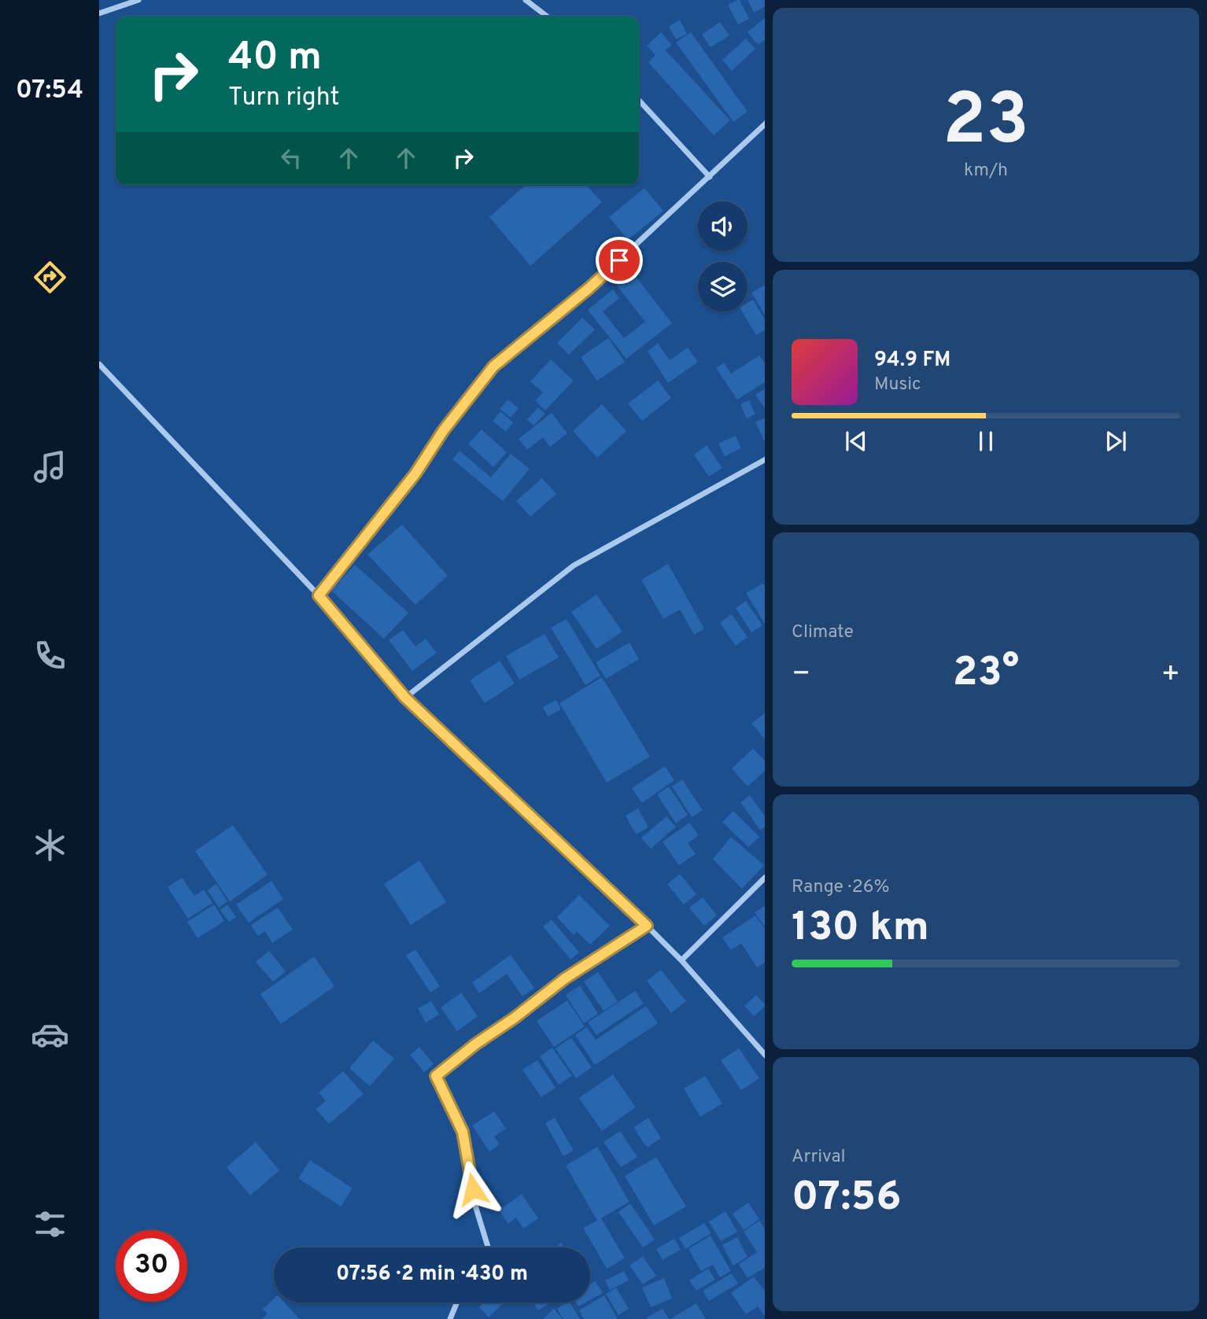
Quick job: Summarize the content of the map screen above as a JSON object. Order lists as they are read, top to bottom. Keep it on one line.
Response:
{"page":{"tabs":"07:54","tile":[["23","km/h"],"Climate",["Range · 26%","130 km"],["Arrival","07:56"]],"turn":["40 m","Turn right"],"song":["94.9 FM","Music"],"heat":["−","23°","+"],"limit":"30","trip":"07:56 · 2 min · 430 m"}}
